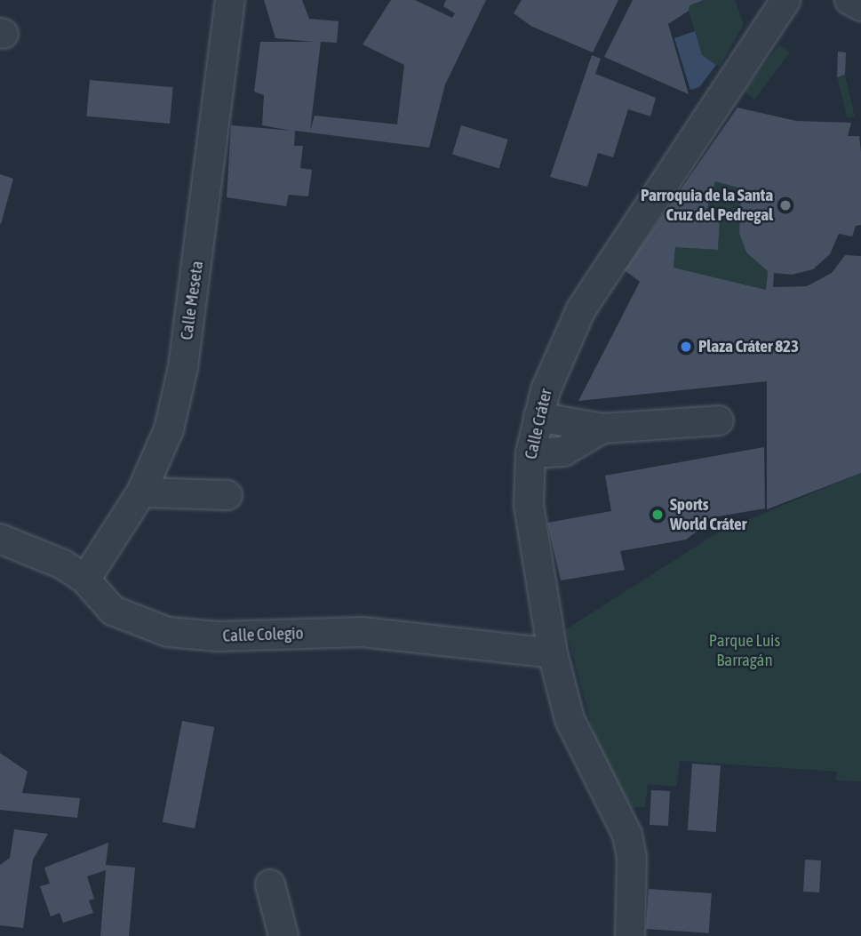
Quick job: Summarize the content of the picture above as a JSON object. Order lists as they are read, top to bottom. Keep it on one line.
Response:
{"streets":{"street":["Calle Meseta","Calle Cráter","Calle Colegio"]},"crossings":[["Calle Meseta","Calle Colegio"],["Calle Cráter","Calle Colegio"]],"parks":["Parque Luis Barragán"],"places":["Parroquia de la Santa Cruz del Pedregal","Plaza Cráter 823","Sports World Cráter"]}
